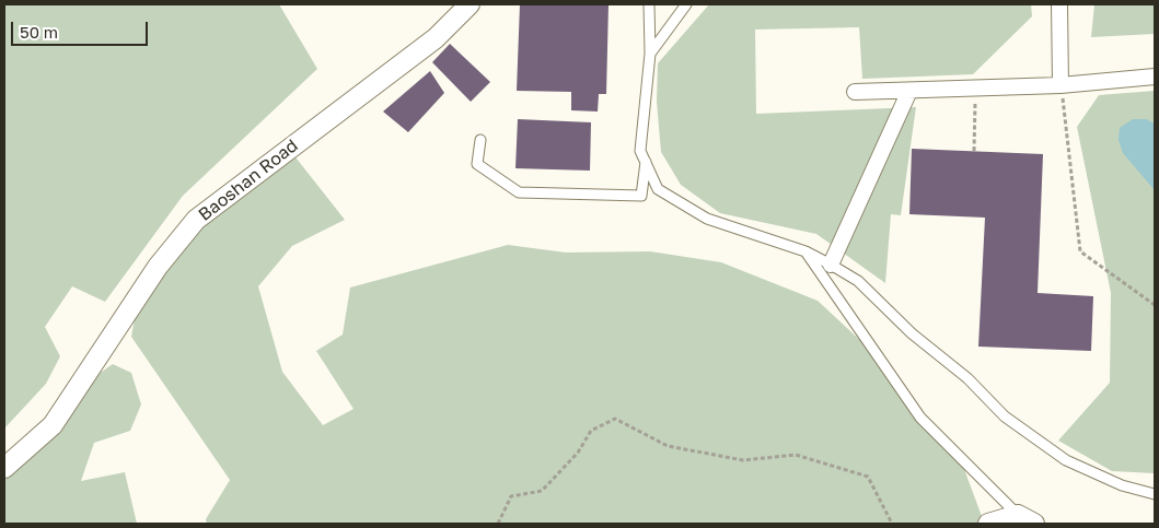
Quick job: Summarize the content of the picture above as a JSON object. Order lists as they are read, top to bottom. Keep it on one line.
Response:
{"streets":{"street":["Baoshan Road"]},"scale_bar":"50 m"}
